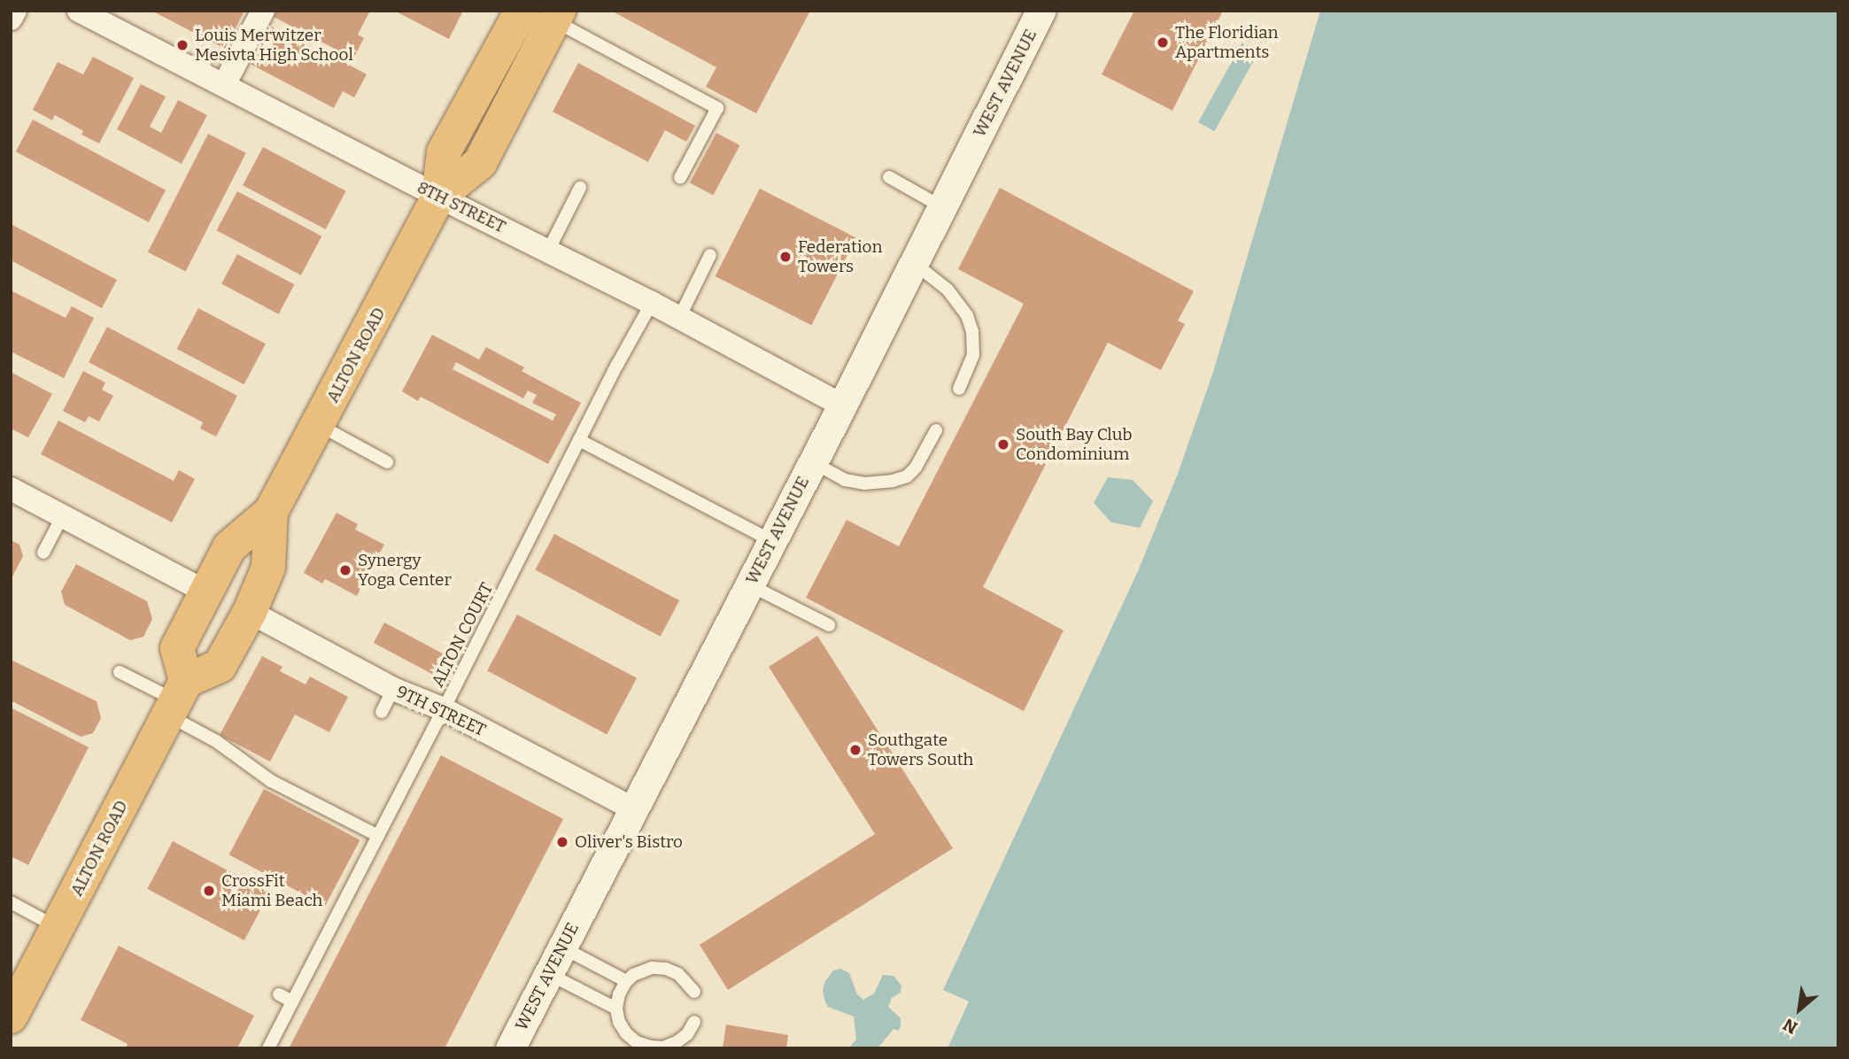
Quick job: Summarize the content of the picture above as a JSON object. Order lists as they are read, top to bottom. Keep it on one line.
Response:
{"streets":{"highway":["ALTON ROAD"],"street":["WEST AVENUE","8TH STREET","9TH STREET"],"lane":["ALTON COURT"]},"crossings":[["WEST AVENUE","8TH STREET"],["WEST AVENUE","9TH STREET"],["8TH STREET","ALTON ROAD"],["8TH STREET","ALTON COURT"],["ALTON ROAD","9TH STREET"],["ALTON COURT","9TH STREET"]],"places":["The Floridian Apartments","Louis Merwitzer Mesivta High School","Federation Towers","South Bay Club Condominium","Synergy Yoga Center","Southgate Towers South","Oliver's Bistro","CrossFit Miami Beach"],"north":"bottom left"}
